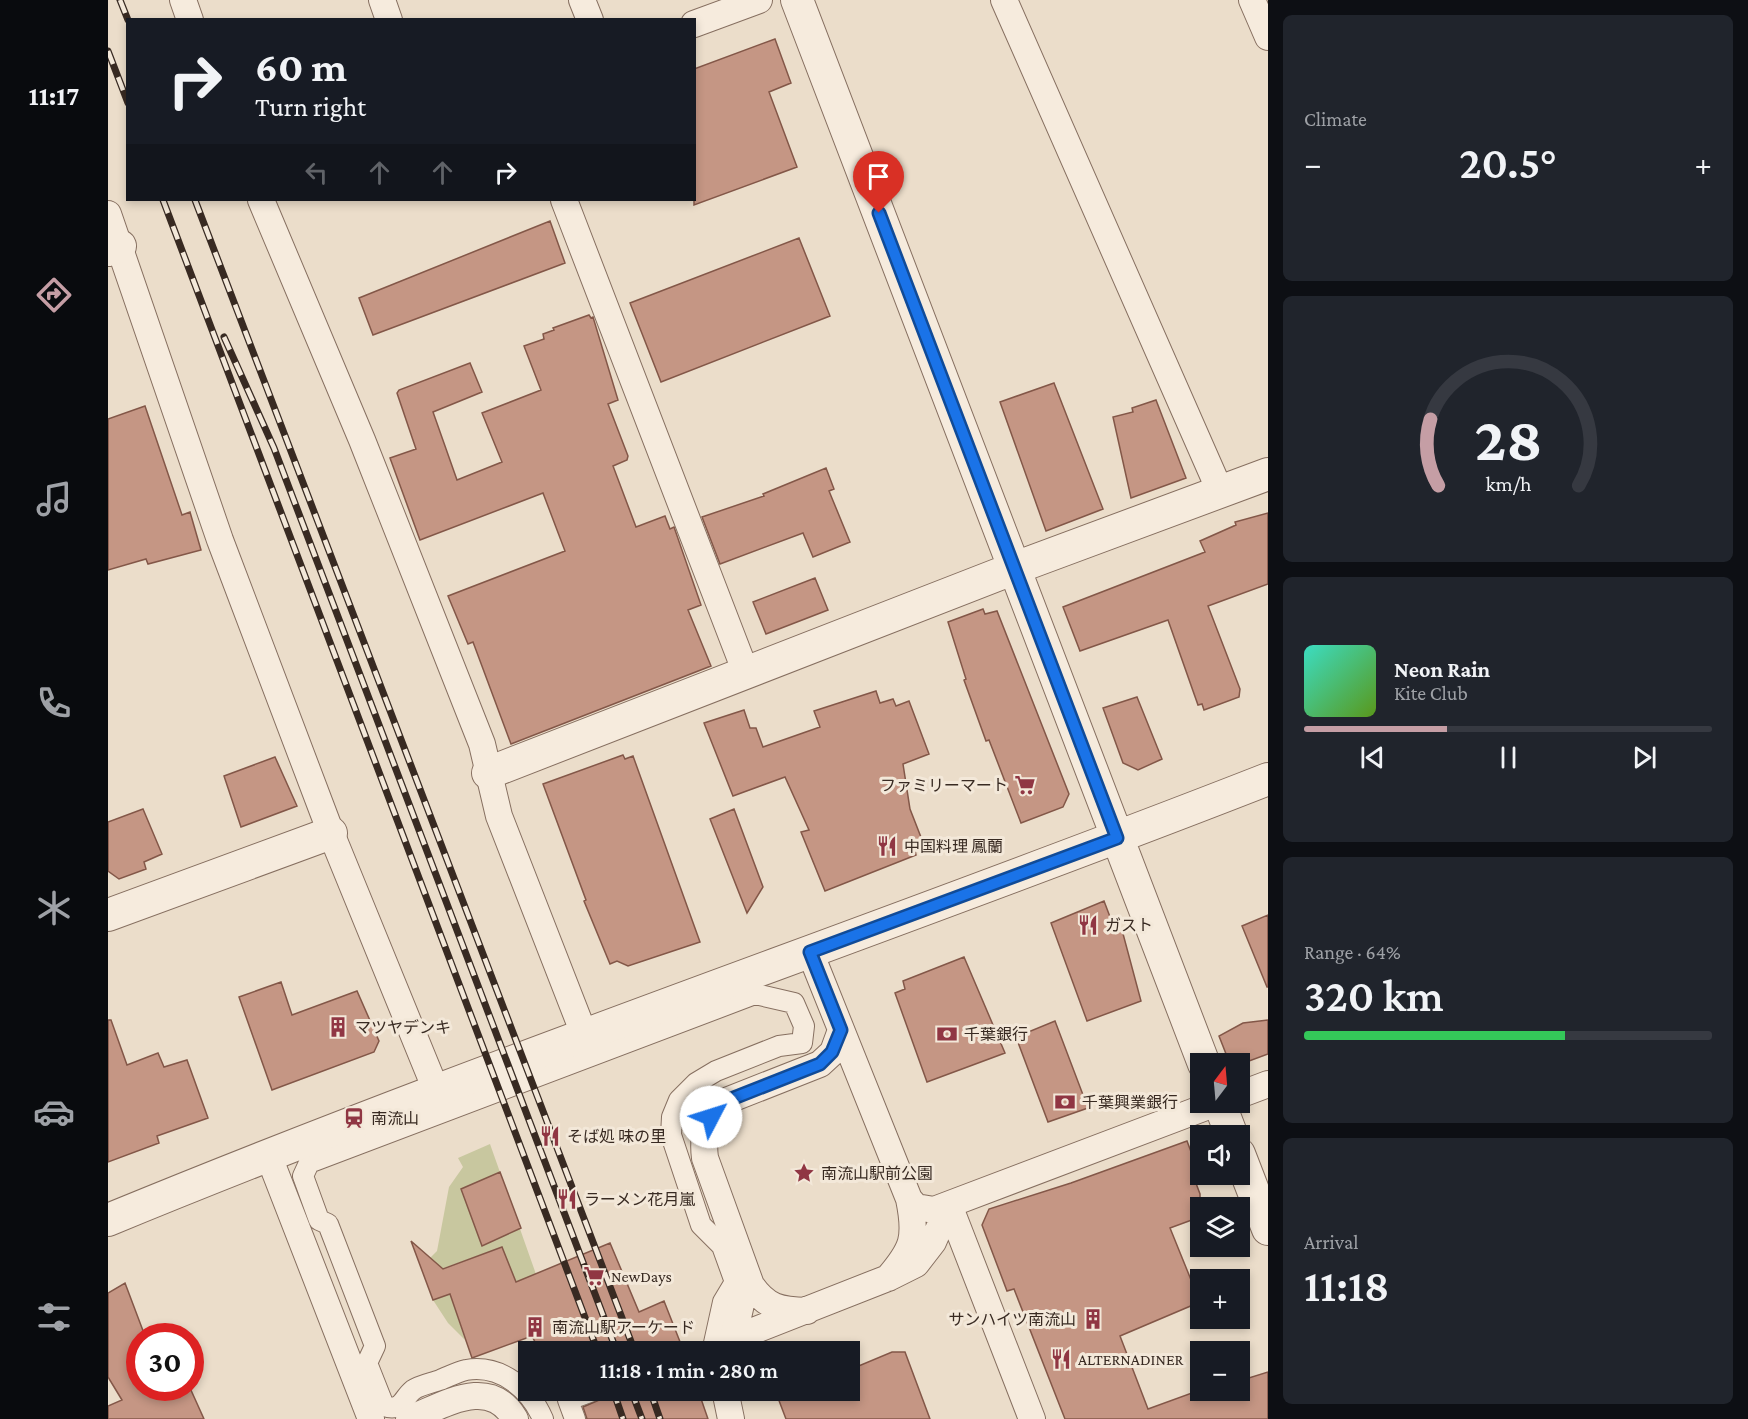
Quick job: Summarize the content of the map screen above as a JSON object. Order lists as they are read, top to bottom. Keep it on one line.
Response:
{"places":{"supermarket":["ファミリーマート","NewDays"],"restaurant":["中国料理 鳳蘭","ガスト","そば処 味の里","ラーメン花月嵐","ALTERNADINER"],"building":["マツヤデンキ","サンハイツ南流山","南流山駅アーケード"],"bank":["千葉銀行","千葉興業銀行"],"station":["南流山"],"place":["南流山駅前公園"]},"north":"top","page":{"tabs":"11:17","tile":["Climate",["Range · 64%","320 km"],["Arrival","11:18"]],"turn":["60 m","Turn right"],"heat":["−","20.5°","+"],"song":["Neon Rain","Kite Club"],"map_buttons":["+","−"],"limit":"30","trip":"11:18 · 1 min · 280 m","gauge":["28","km/h"]}}
